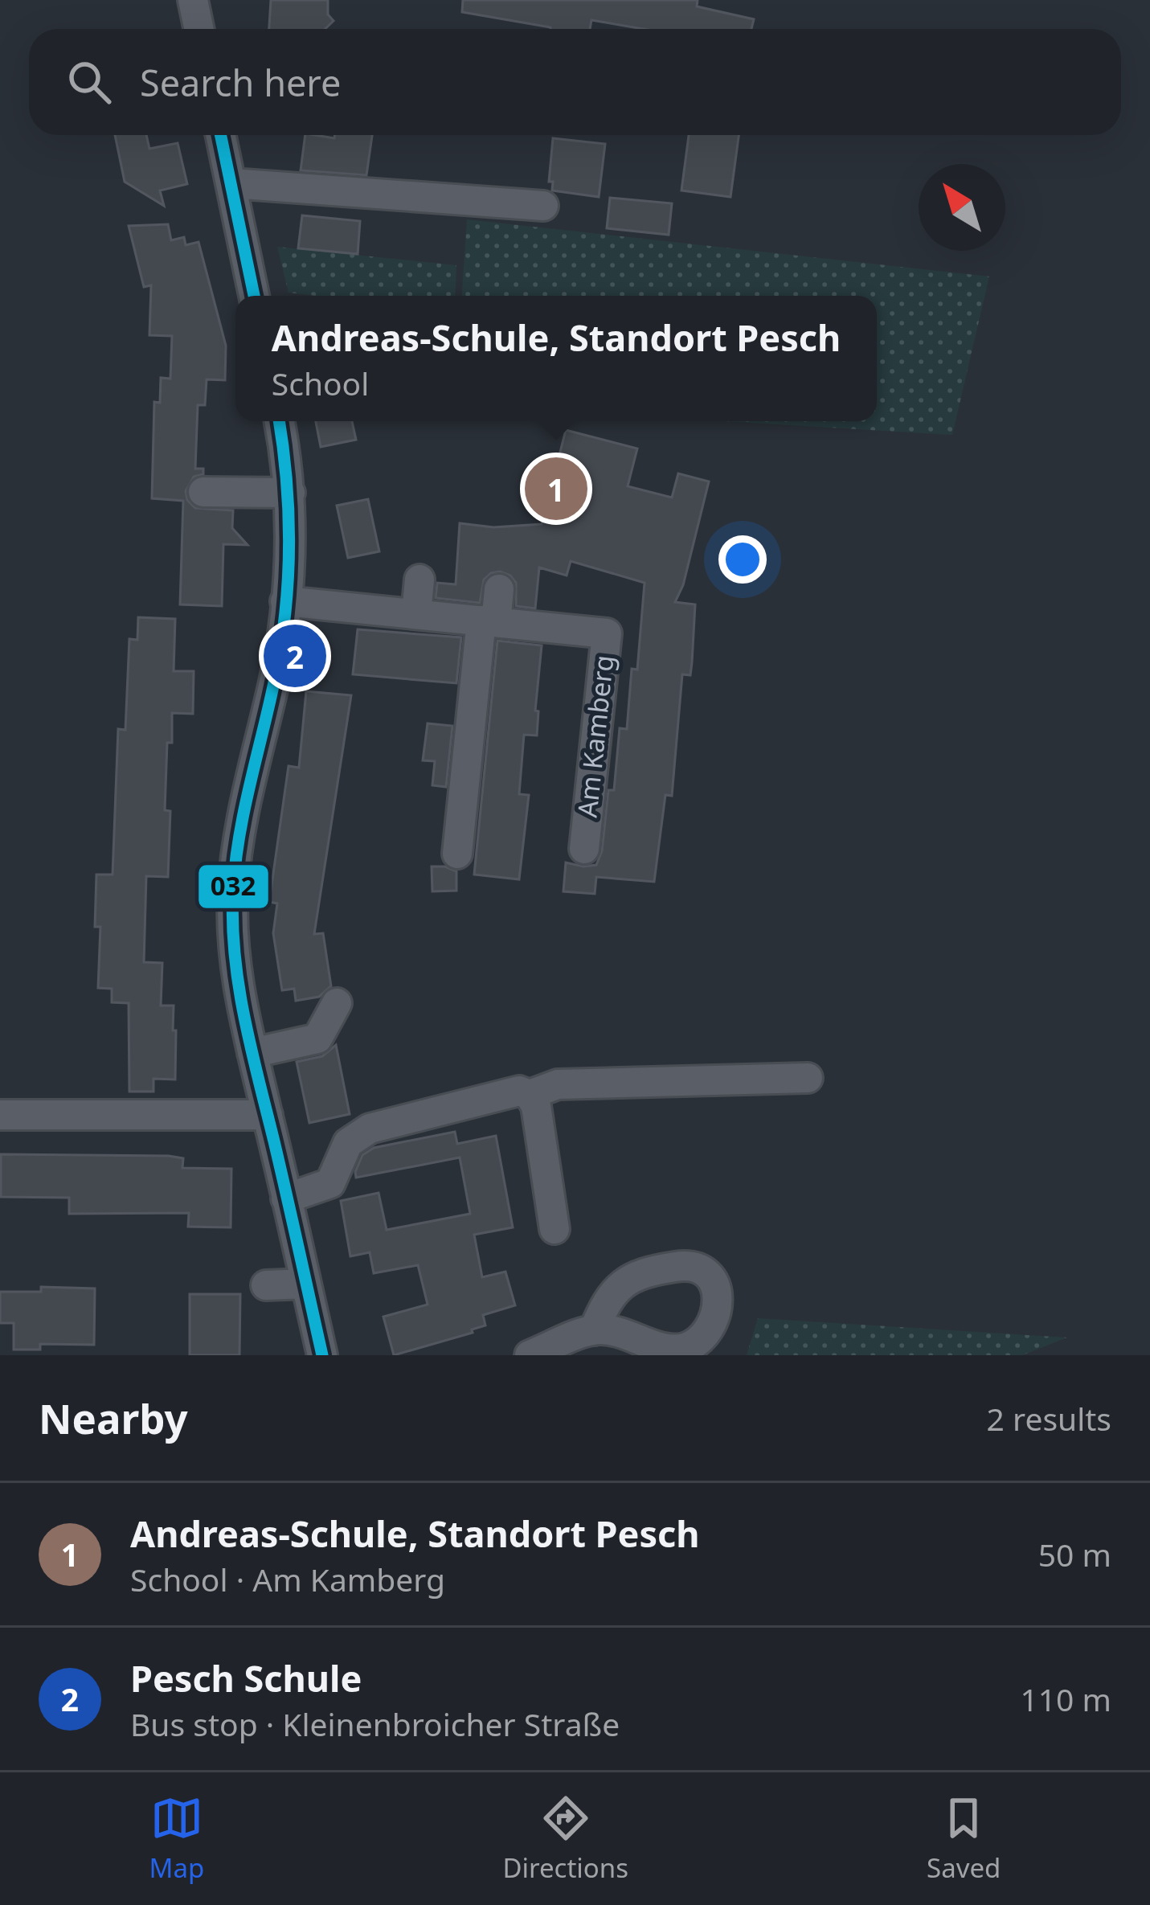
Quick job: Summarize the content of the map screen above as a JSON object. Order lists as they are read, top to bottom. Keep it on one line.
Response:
{"streets":{"street":["Am Kamberg"]},"lines":["transit line 032"],"north":"top left","page":{"search":"Search here","popup":["Andreas-Schule, Standort Pesch","School"],"pins":["1","2"],"heading":["Nearby","2 results"],"list":[{"mark":"1","name":"Andreas-Schule, Standort Pesch","note":"School · Am Kamberg","value":"50 m"},{"mark":"2","name":"Pesch Schule","note":"Bus stop · Kleinenbroicher Straße","value":"110 m"}],"nav":["Map","Directions","Saved"]}}
